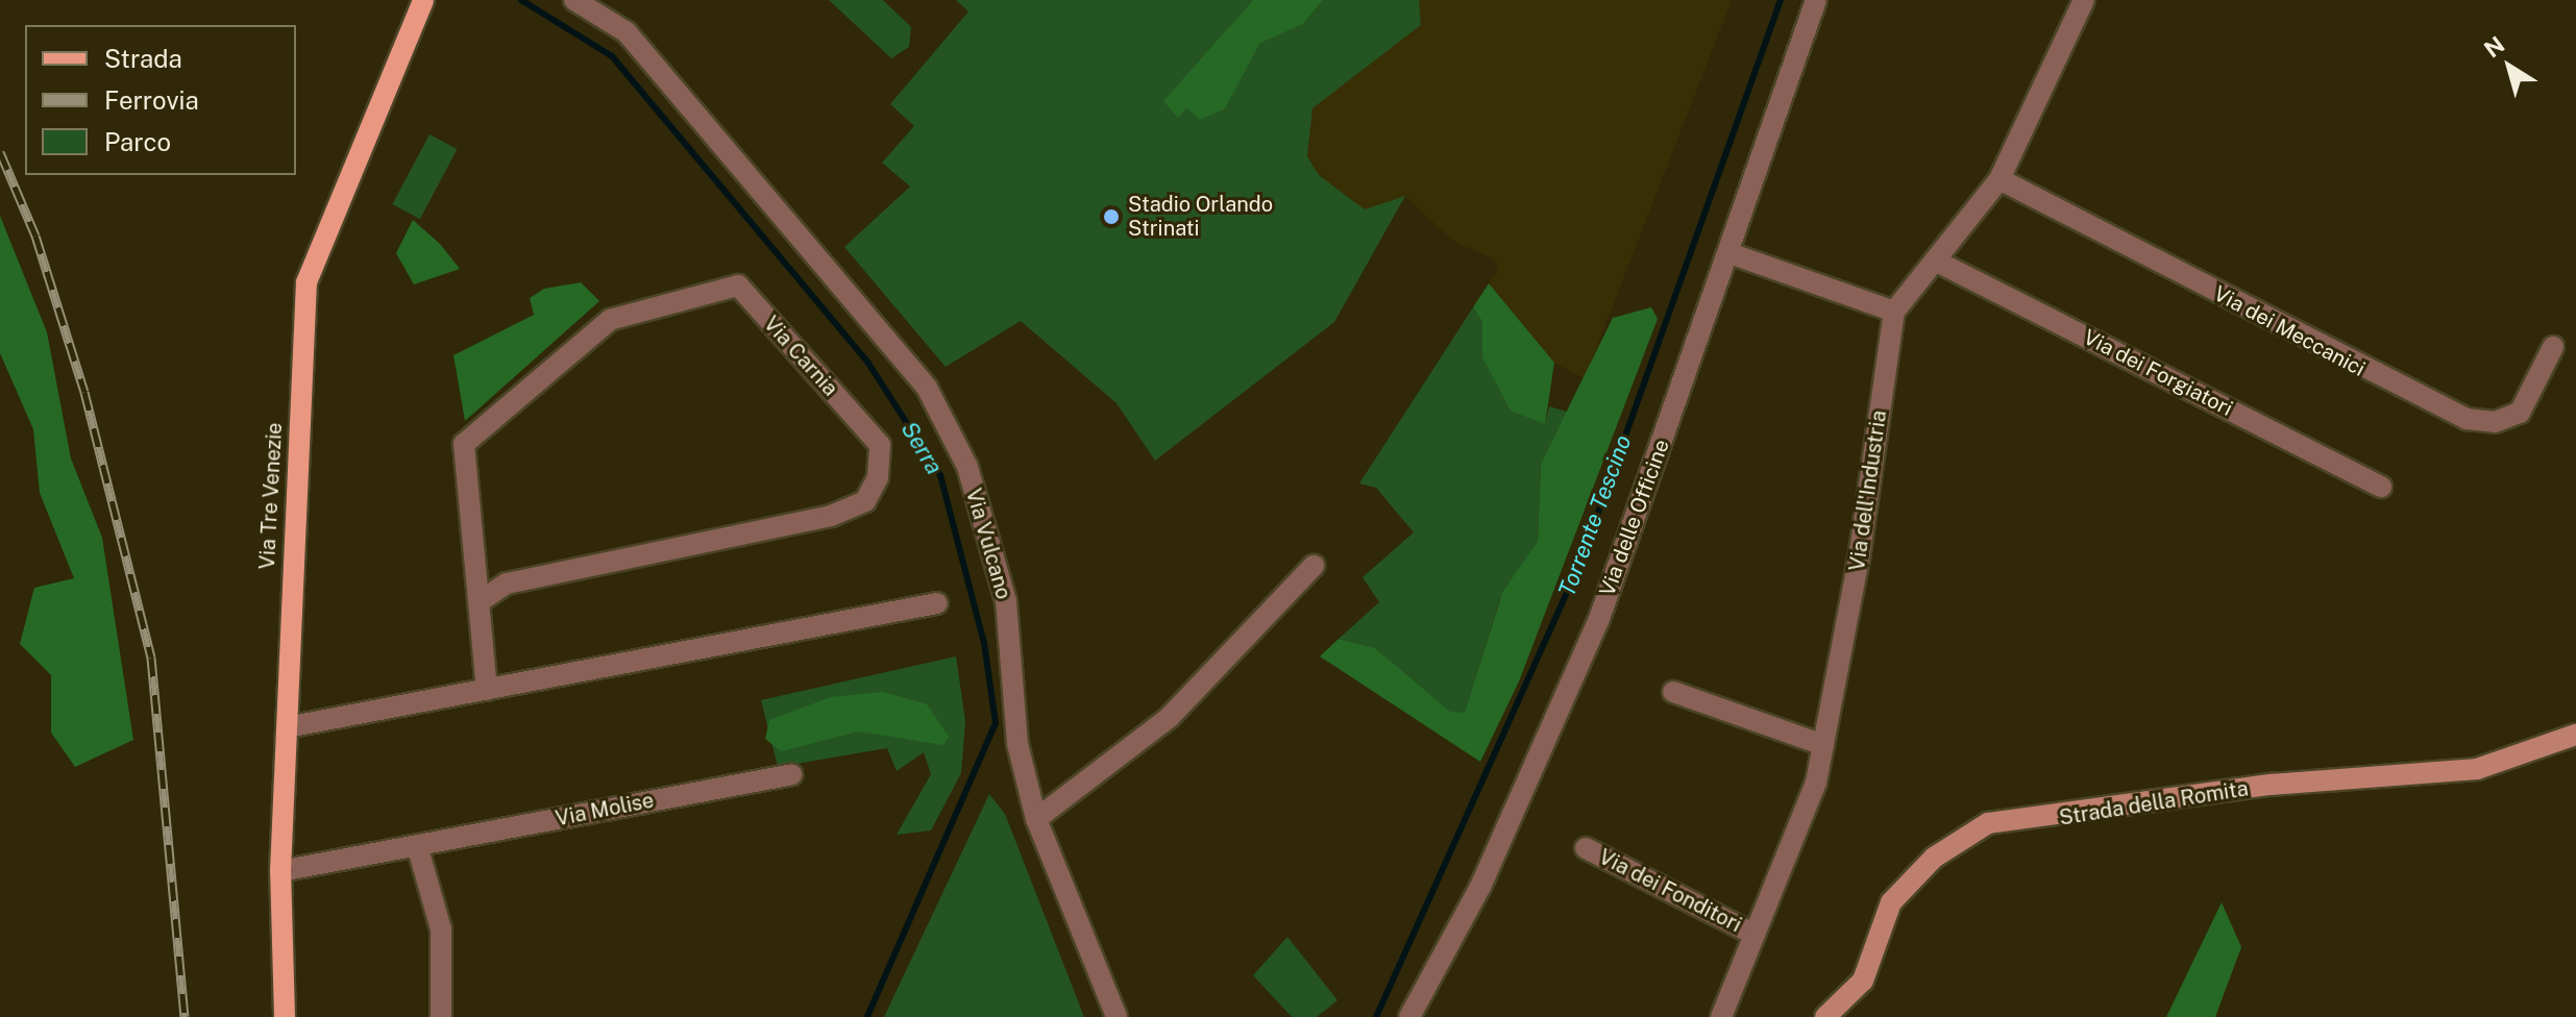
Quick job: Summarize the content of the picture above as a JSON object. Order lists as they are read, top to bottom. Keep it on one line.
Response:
{"streets":{"main road":["Via Tre Venezie"],"street":["Via dei Meccanici","Via Carnia","Via dei Forgiatori","Via dell'Industria","Via delle Officine","Via Vulcano","Strada della Romita","Via Molise","Via dei Fonditori"]},"crossings":[["Via dei Meccanici","Via dell'Industria"],["Via dei Forgiatori","Via dell'Industria"],["Via dell'Industria","Via dei Fonditori"],["Via Tre Venezie","Via Molise"]],"water":["Serra","Torrente Tescino"],"places":["Stadio Orlando Strinati"],"legend":["Strada","Ferrovia","Parco"],"north":"top left"}
